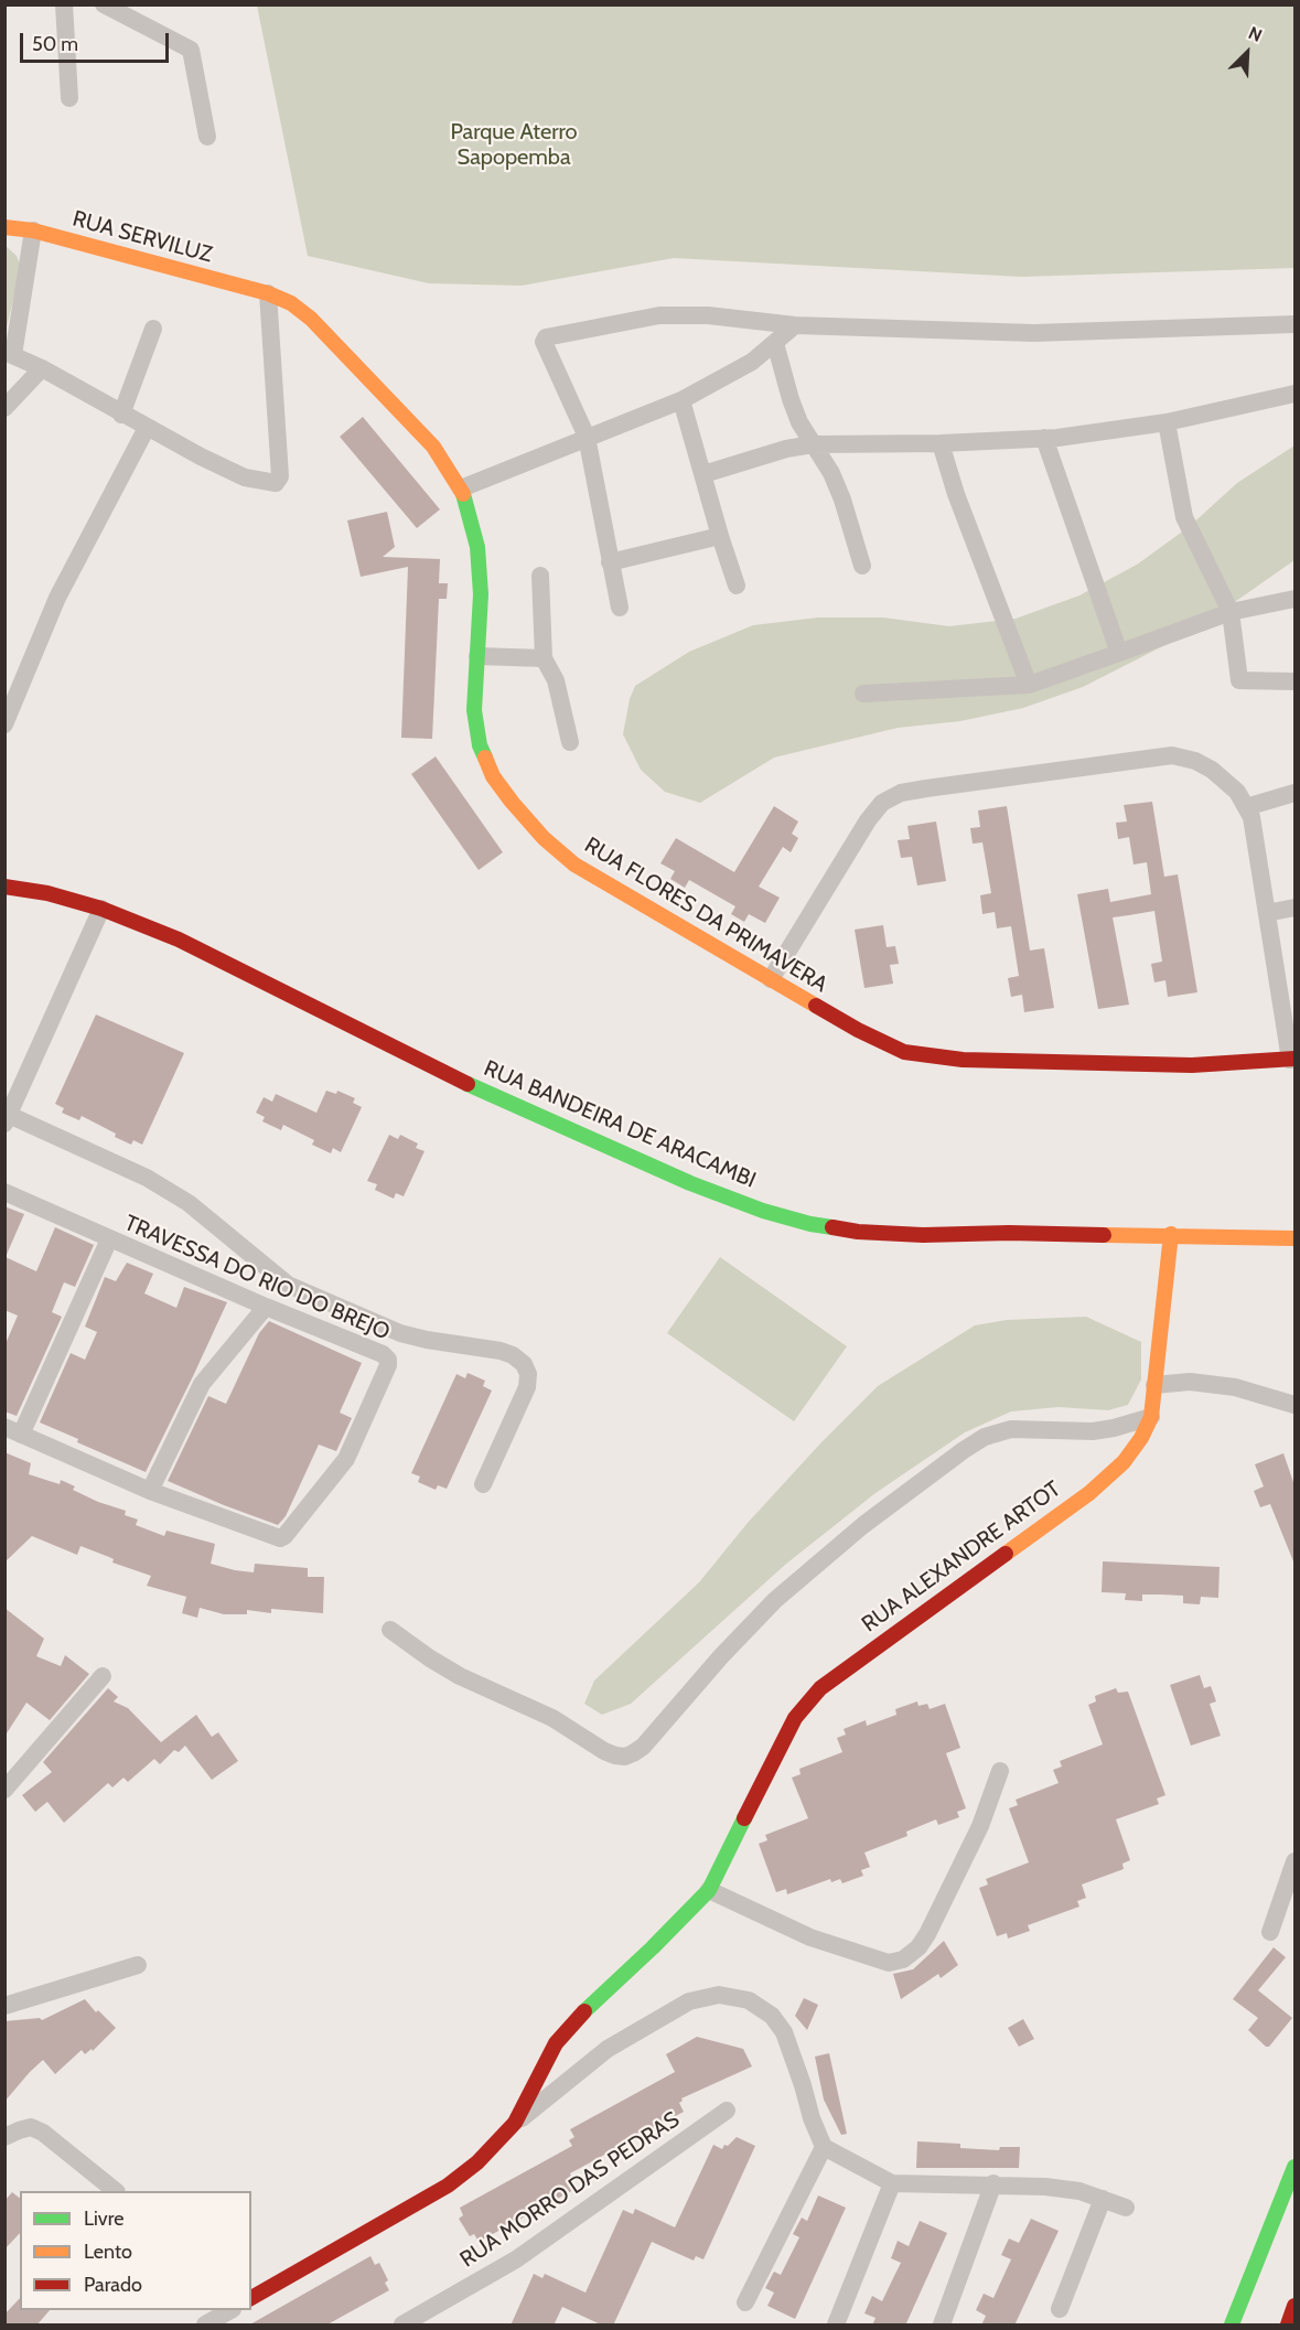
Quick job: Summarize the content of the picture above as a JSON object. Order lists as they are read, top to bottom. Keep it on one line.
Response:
{"streets":{"main road":["RUA SERVILUZ","RUA FLORES DA PRIMAVERA","RUA BANDEIRA DE ARACAMBI","RUA ALEXANDRE ARTOT"],"street":["TRAVESSA DO RIO DO BREJO","RUA MORRO DAS PEDRAS"]},"crossings":[["RUA SERVILUZ","RUA FLORES DA PRIMAVERA"],["RUA BANDEIRA DE ARACAMBI","RUA ALEXANDRE ARTOT"]],"parks":["Parque Aterro Sapopemba"],"legend":["Livre","Lento","Parado"],"scale_bar":"50 m","north":"top right"}
